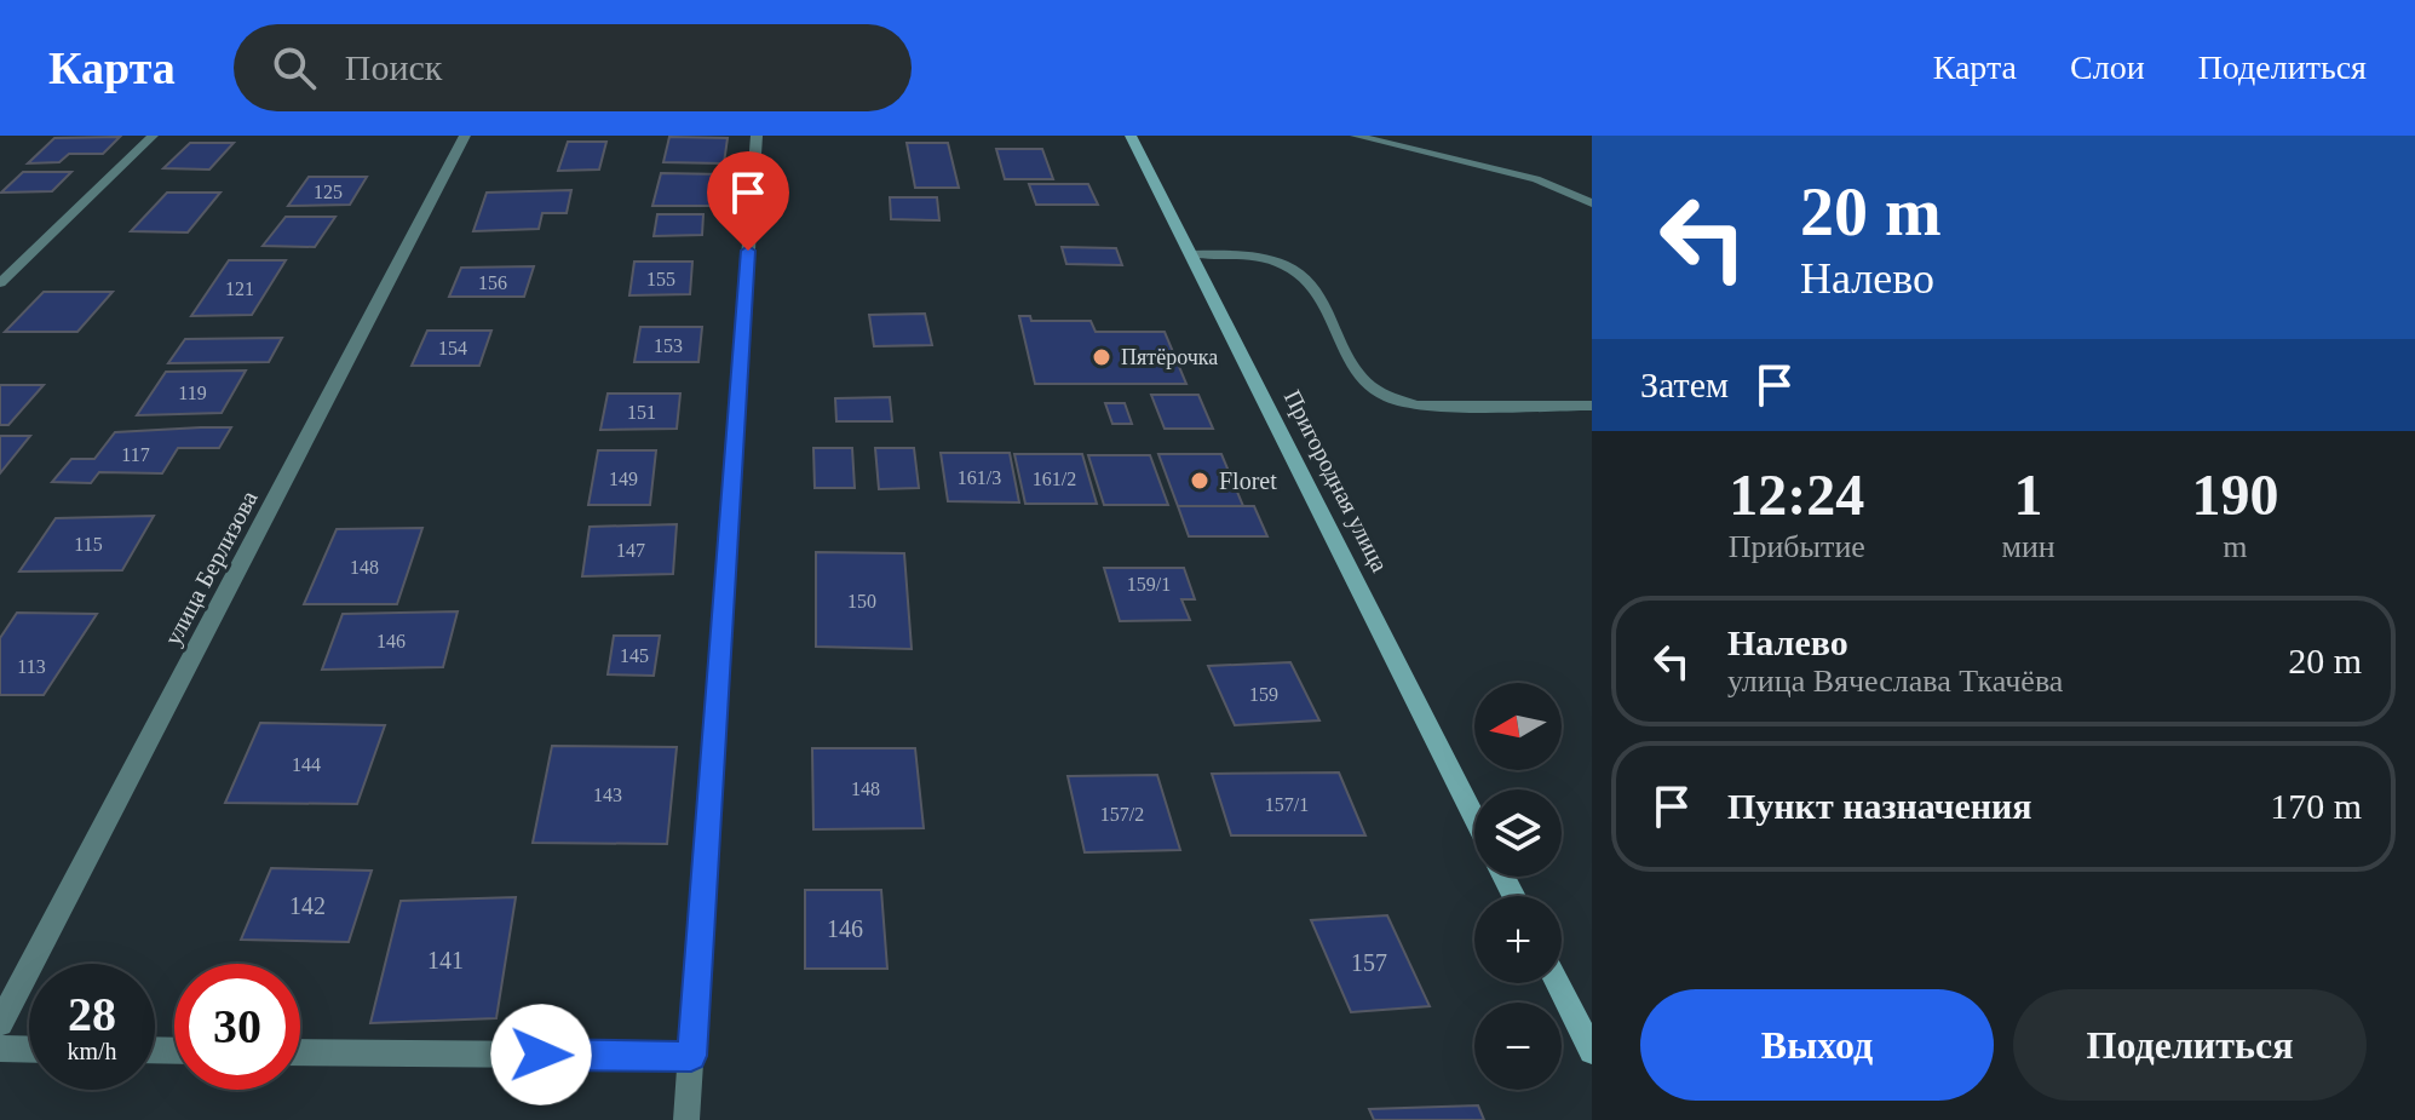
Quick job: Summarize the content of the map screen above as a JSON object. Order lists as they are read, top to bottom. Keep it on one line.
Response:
{"streets":{"street":["Пригородная улица","улица Берлизова"]},"places":["Пятёрочка","Floret"],"house_numbers":["125","155","156","121","153","154","119","151","117","161/3","149","161/2","115","147","148","159/1","150","146","145","113","159","144","148","143","157/1","157/2","142","146","141","157"],"north":"left","page":{"header":"Карта","search":"Поиск","nav":["Карта","Слои","Поделиться"],"turn":["20 m","Налево"],"then":"Затем","eta":["12:24","Прибытие","1","мин","190","m"],"list":[{"name":"Налево","note":"улица Вячеслава Ткачёва","value":"20 m"},{"name":"Пункт назначения","value":"170 m"}],"map_buttons":["+","−"],"speed":"28 km/h","limit":"30","buttons":["Выход","Поделиться"]}}
